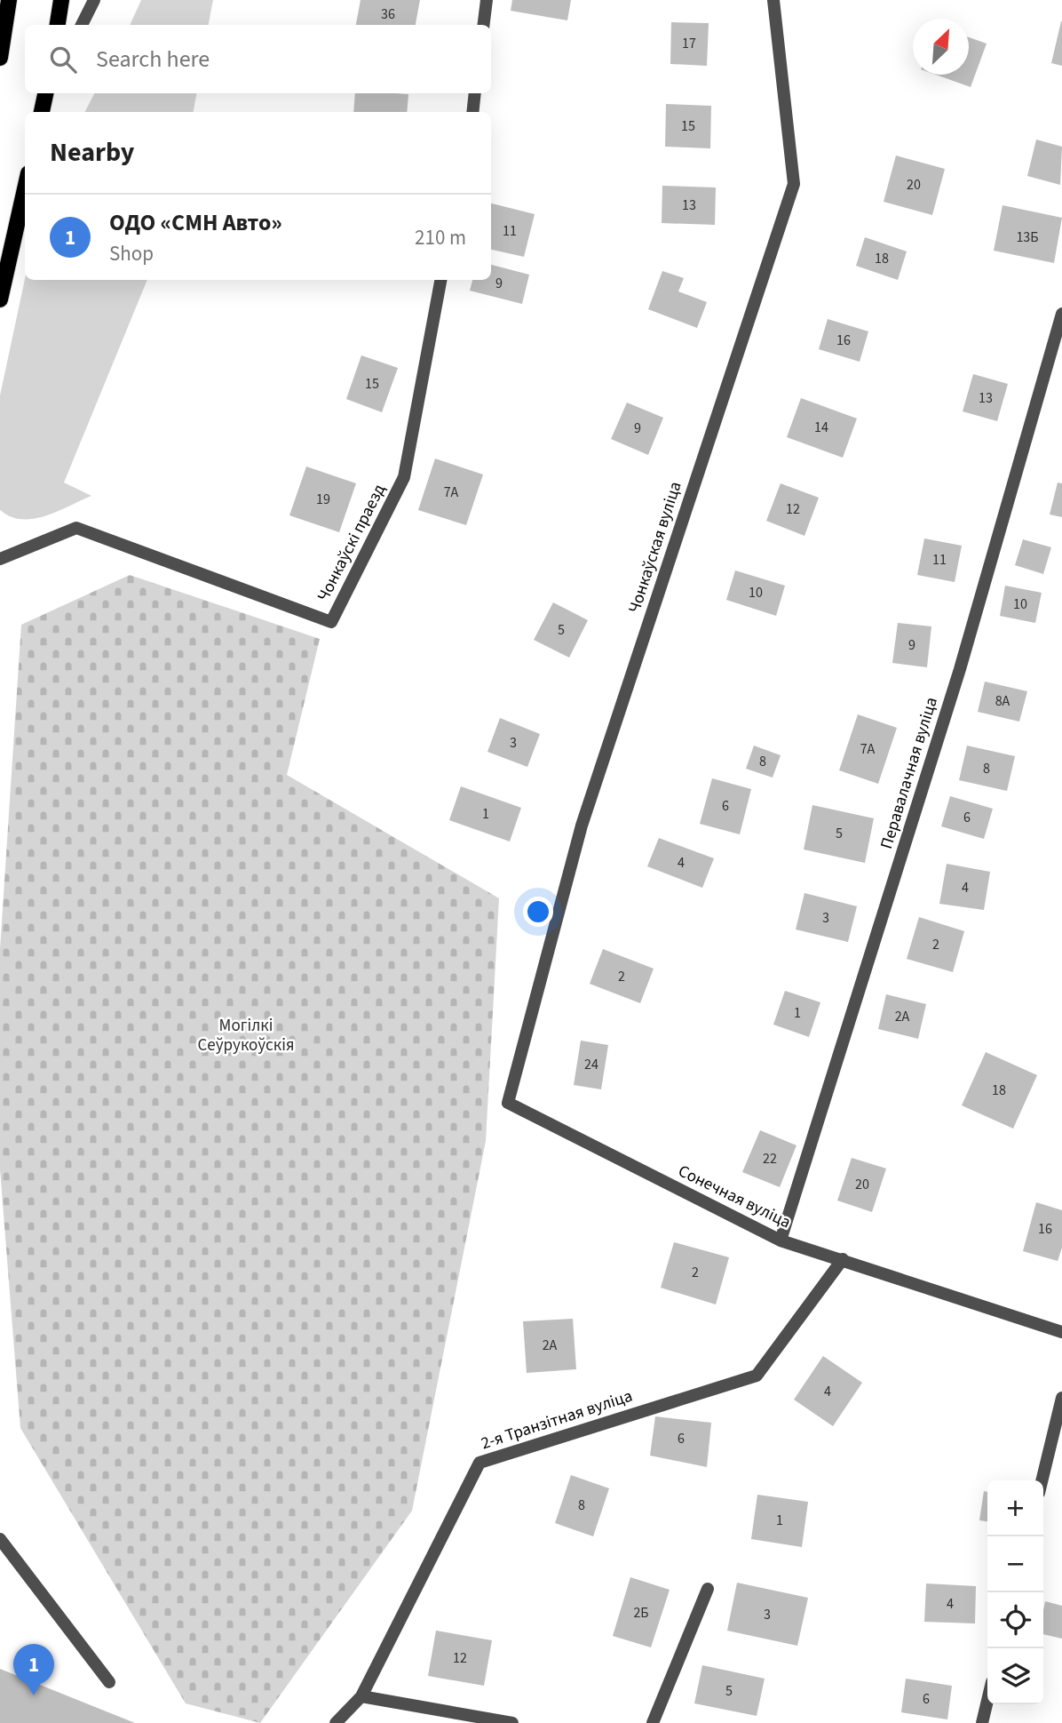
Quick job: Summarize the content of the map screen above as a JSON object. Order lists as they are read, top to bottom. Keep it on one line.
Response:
{"streets":{"street":["Чонкаўскі праезд","Чонкаўская вуліца","Перавалачная вуліца","Сонечная вуліца","2-я Транзітная вуліца"]},"crossings":[["Чонкаўская вуліца","Сонечная вуліца"],["Перавалачная вуліца","Сонечная вуліца"],["Сонечная вуліца","2-я Транзітная вуліца"]],"parks":["Могілкі Сеўрукоўскія"],"house_numbers":["36","17","15","20","13","11","13Б","18","9","16","15","13","14","9","7А","19","12","11","10","10","5","9","8А","3","7А","8","8","6","1","6","5","4","4","3","2","2","1","2А","24","18","22","20","16","2","2А","4","6","8","1","4","2Б","3","12","5","6"],"north":"top right","page":{"search":"Search here","heading":"Nearby","list":[{"mark":"1","name":"ОДО «СМН Авто»","note":"Shop","value":"210 m"}],"map_buttons":["+","−"],"pins":"1"}}
